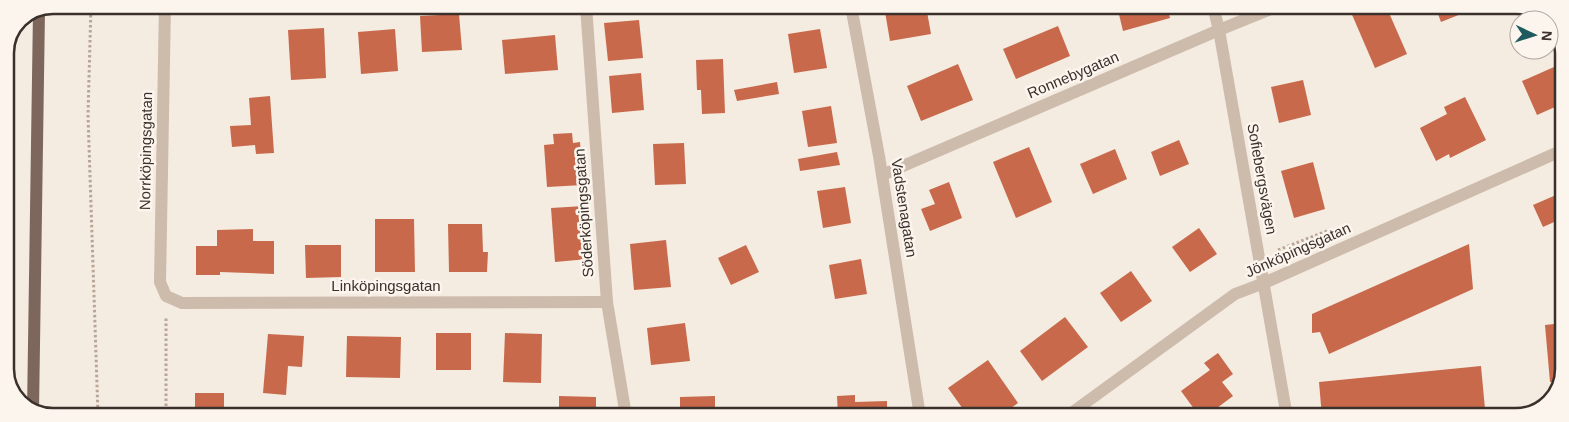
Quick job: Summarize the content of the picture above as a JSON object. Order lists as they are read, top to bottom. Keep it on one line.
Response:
{"streets":{"street":["Ronnebygatan","Norrköpingsgatan","Sofiebergsvägen","Vadstenagatan","Söderköpingsgatan","Jönköpingsgatan","Linköpingsgatan"]},"crossings":[["Ronnebygatan","Sofiebergsvägen"],["Ronnebygatan","Vadstenagatan"],["Norrköpingsgatan","Linköpingsgatan"],["Sofiebergsvägen","Jönköpingsgatan"],["Söderköpingsgatan","Linköpingsgatan"]],"north":"right"}
